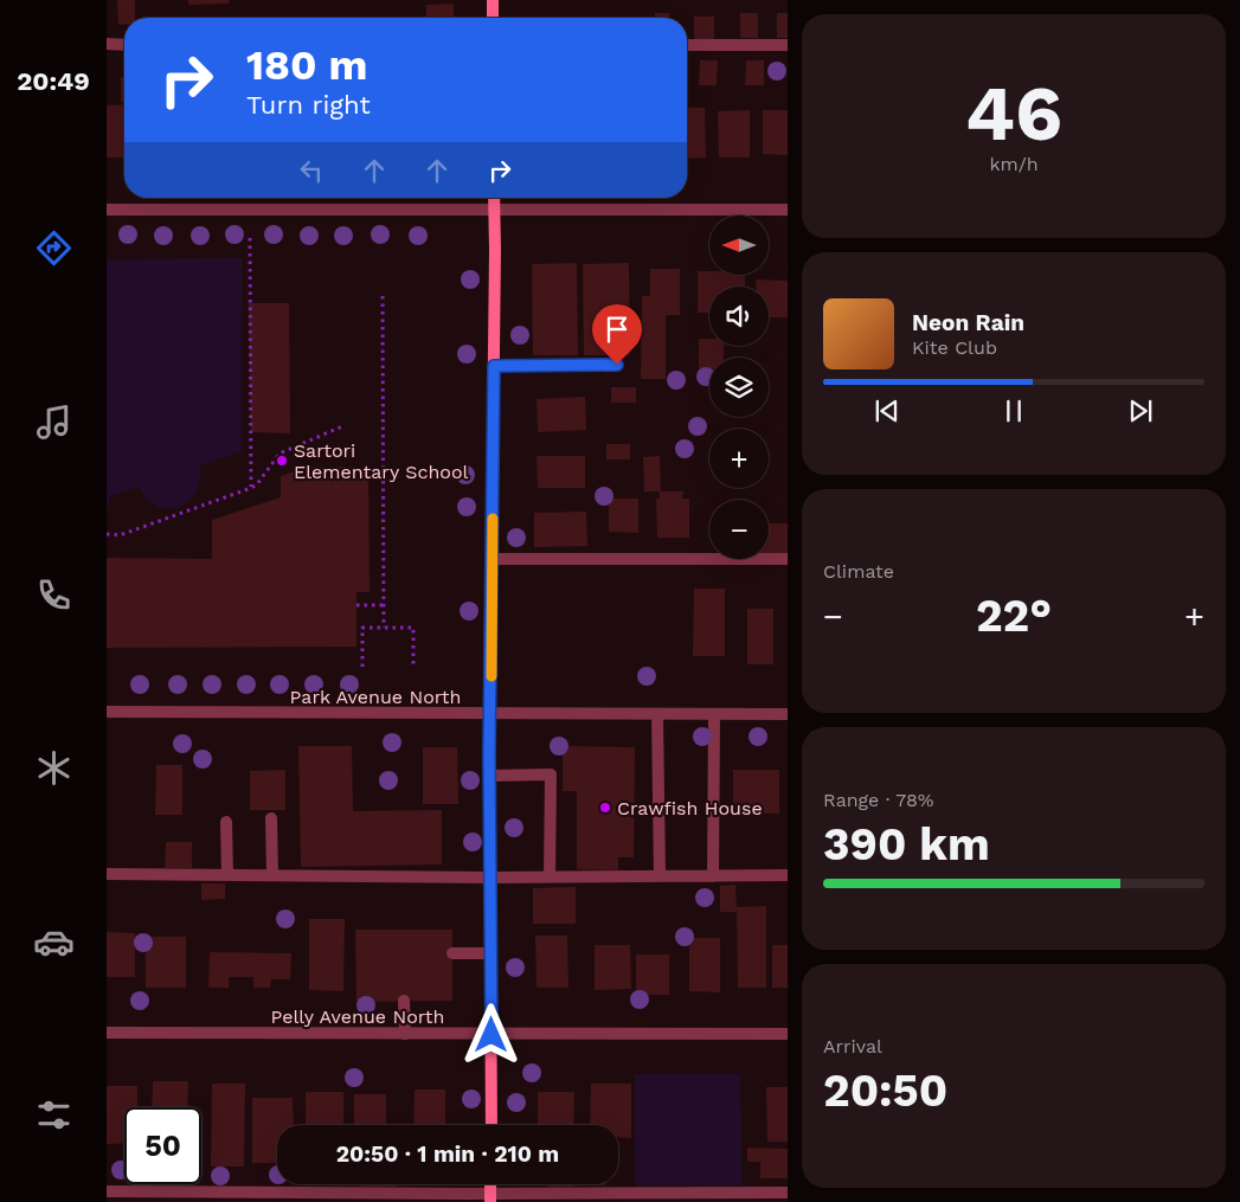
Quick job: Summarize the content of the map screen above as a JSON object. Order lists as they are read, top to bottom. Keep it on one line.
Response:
{"streets":{"street":["Park Avenue North","Pelly Avenue North"]},"places":["Sartori Elementary School","Crawfish House"],"north":"left","page":{"tabs":"20:49","tile":[["46","km/h"],"Climate",["Range · 78%","390 km"],["Arrival","20:50"]],"turn":["180 m","Turn right"],"map_buttons":["+","−"],"song":["Neon Rain","Kite Club"],"heat":["−","22°","+"],"limit":"50","trip":"20:50 · 1 min · 210 m"}}
